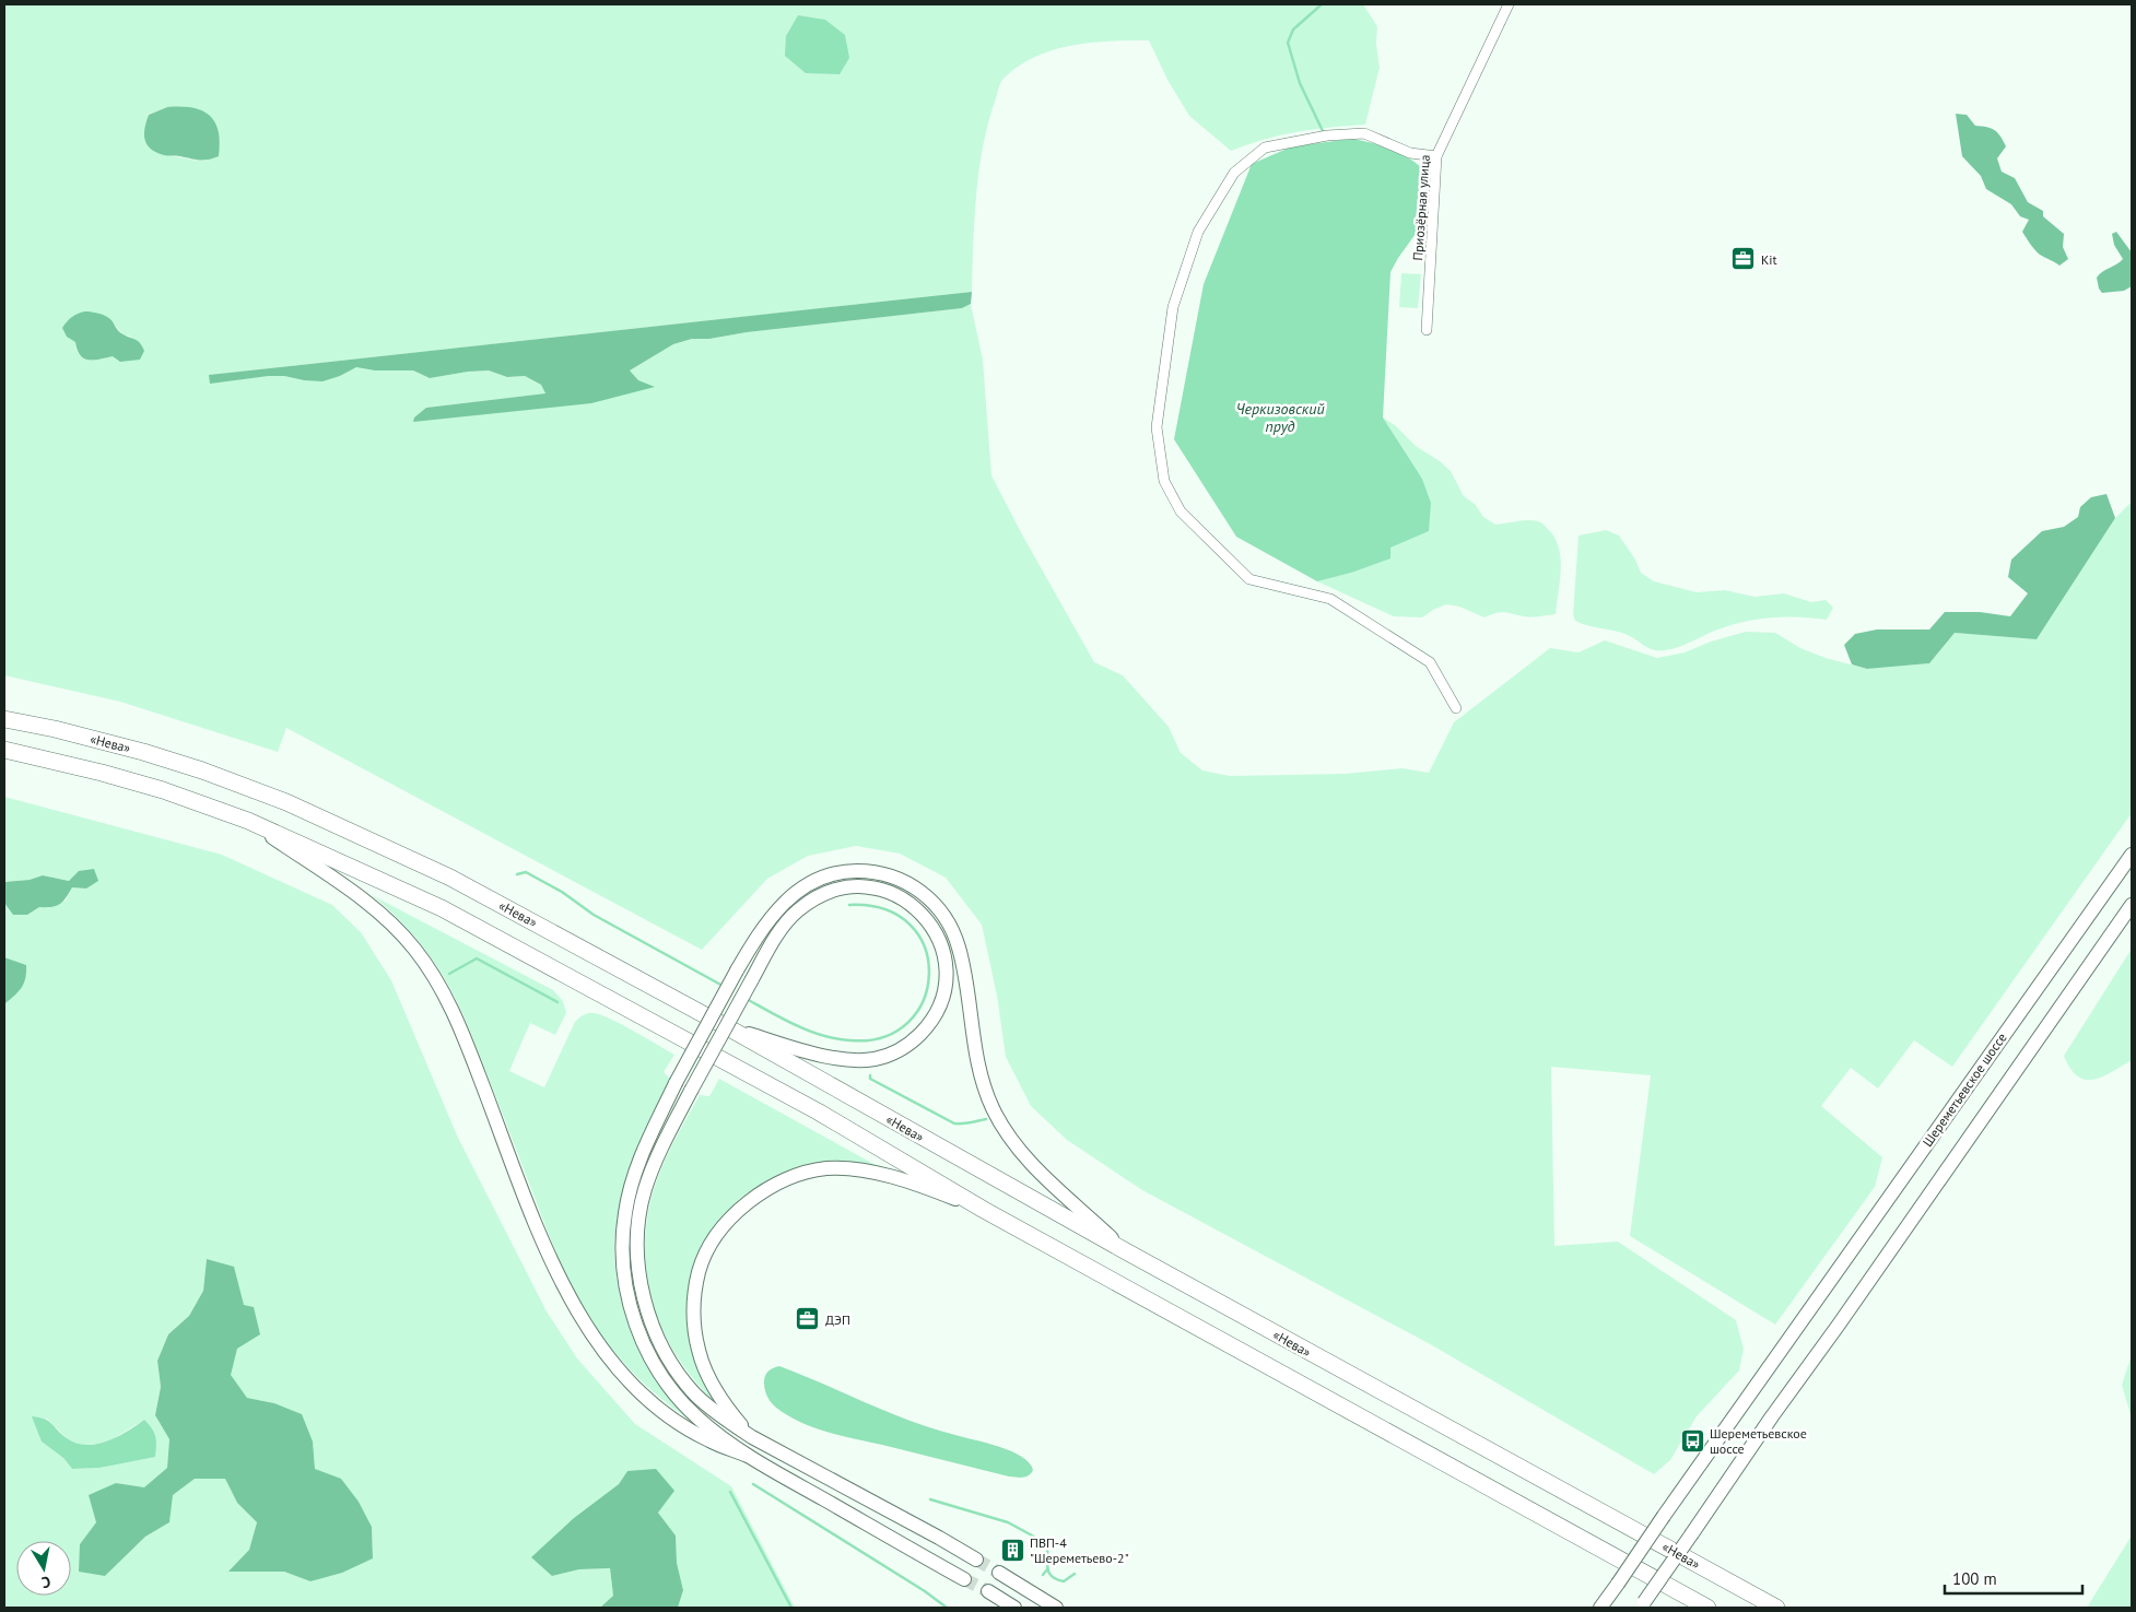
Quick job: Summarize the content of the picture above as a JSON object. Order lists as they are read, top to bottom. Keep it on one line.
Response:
{"streets":{"highway":["«Нева»"],"main road":["Шереметьевское шоссе"],"street":["Приозёрная улица"]},"water":["Черкизовский пруд"],"places":{"office":["Kit","ДЭП"],"bus stop":["Шереметьевское шоссе"],"building":["ПВП-4 \"Шереметьево-2\""]},"scale_bar":"100 m","north":"bottom"}
